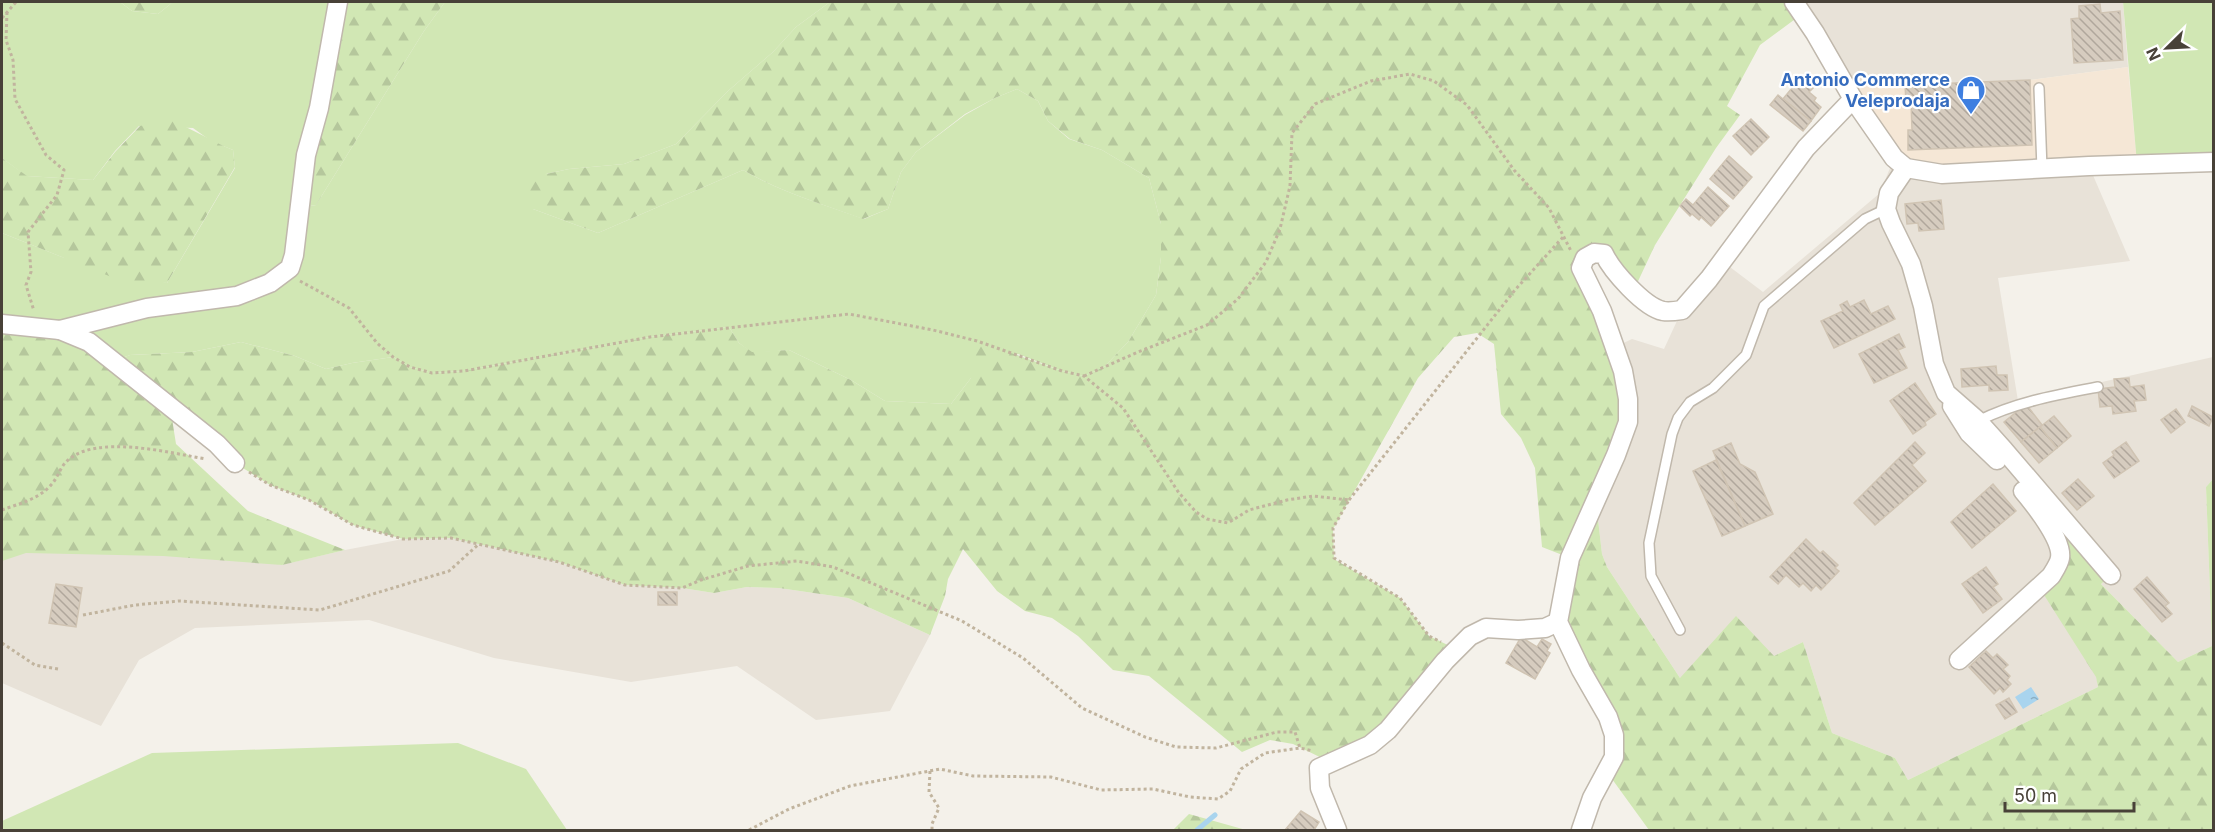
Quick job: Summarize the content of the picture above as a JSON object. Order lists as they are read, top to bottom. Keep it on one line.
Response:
{"places":{"shop":["Antonio Commerce Veleprodaja"]},"scale_bar":"50 m","north":"bottom left"}
